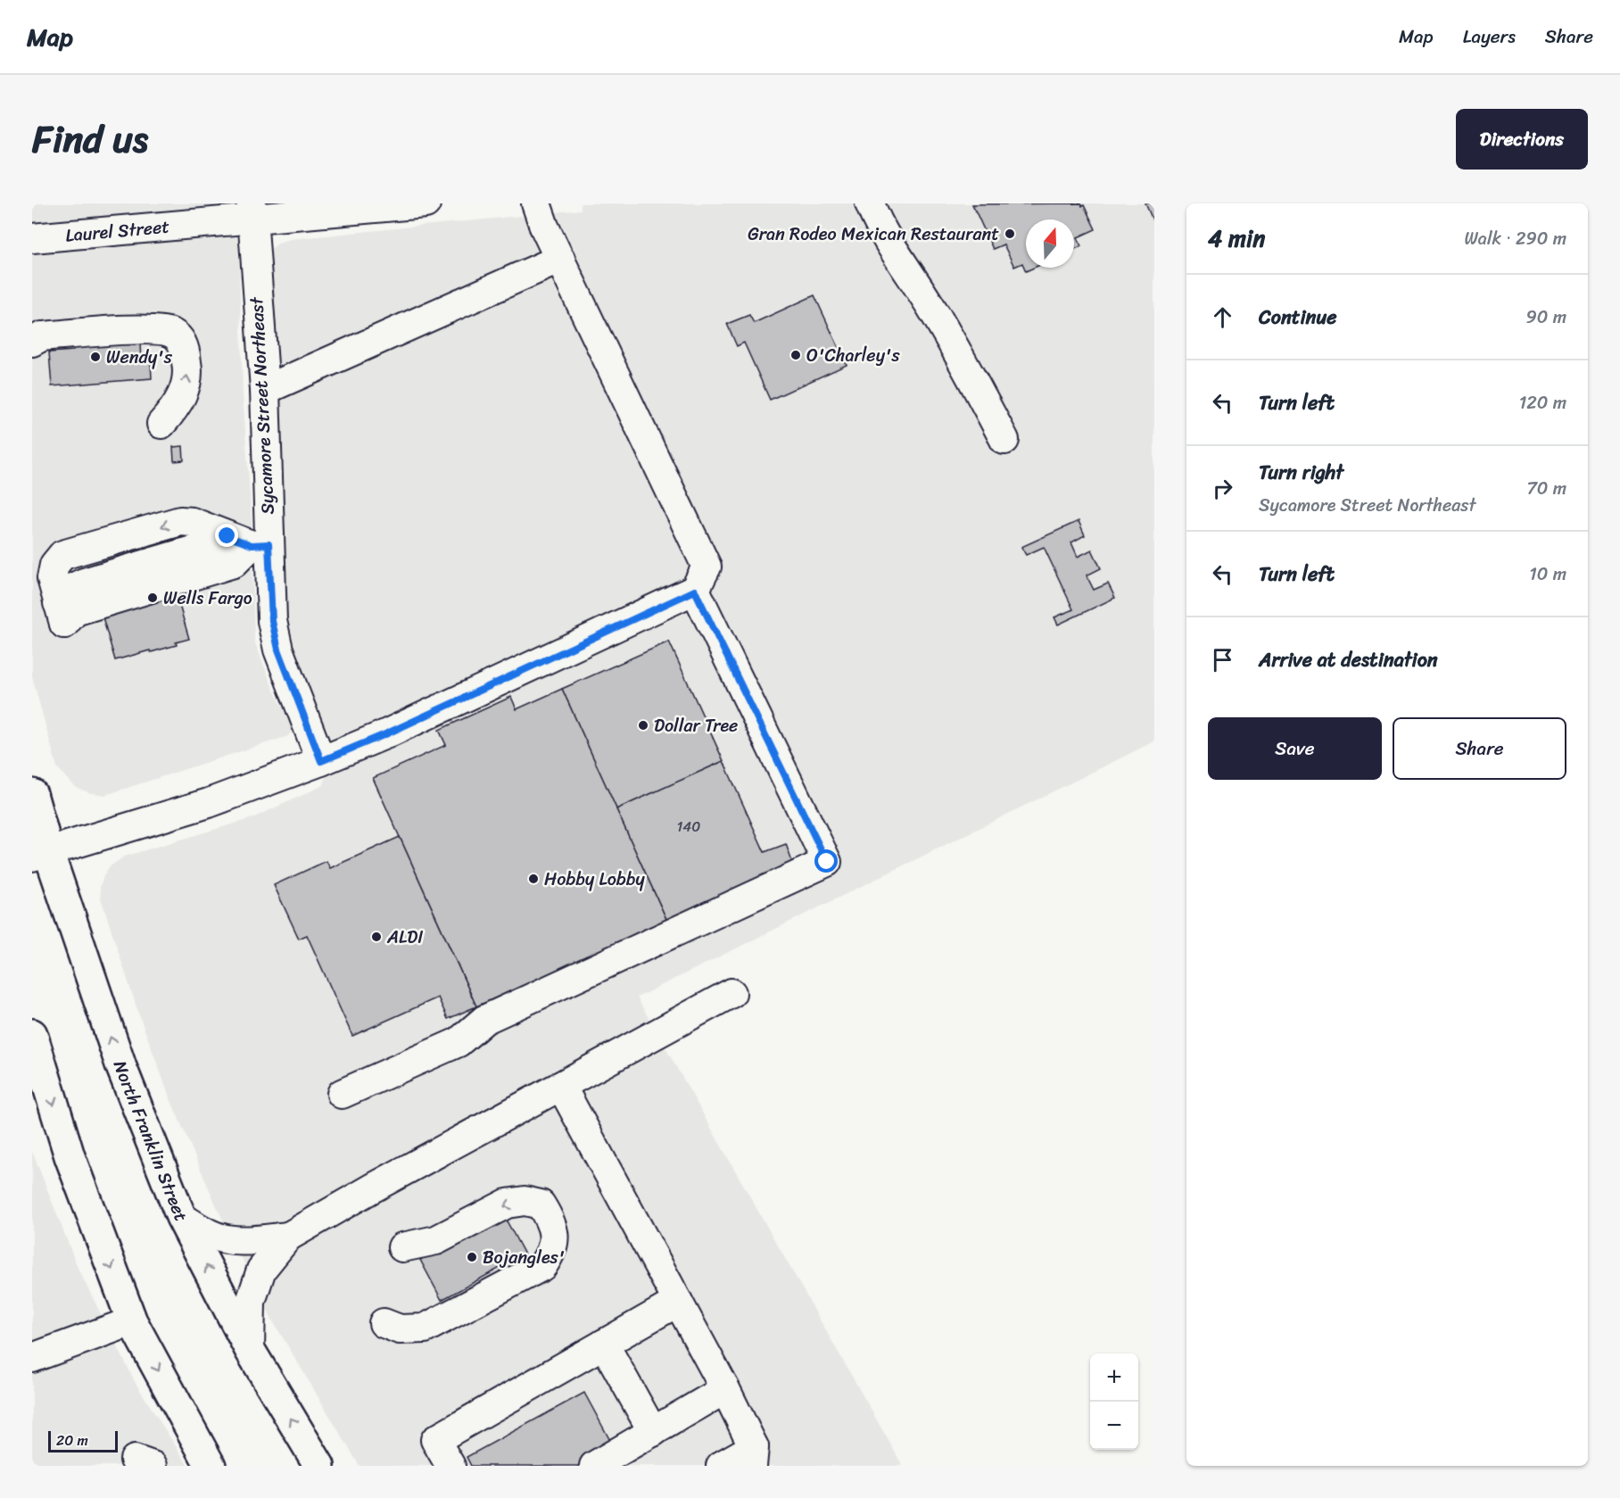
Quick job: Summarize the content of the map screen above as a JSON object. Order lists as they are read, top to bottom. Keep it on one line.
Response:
{"streets":{"main road":["North Franklin Street"],"street":["Laurel Street","Sycamore Street Northeast"]},"crossings":[["Laurel Street","Sycamore Street Northeast"]],"places":["Gran Rodeo Mexican Restaurant","O'Charley's","Wendy's","Wells Fargo","Dollar Tree","Hobby Lobby","ALDI","Bojangles'"],"house_numbers":["140"],"scale_bar":"20 m","north":"top","page":{"header":"Map","nav":["Map","Layers","Share"],"title":"Find us","buttons":["Directions",["Save","Share"]],"heading":["4 min","Walk · 290 m"],"list":[["Continue","90 m"],["Turn left","120 m"],["Turn right","Sycamore Street Northeast","70 m"],["Turn left","10 m"],"Arrive at destination"],"map_buttons":["+","−"],"scale":"20 m"}}
